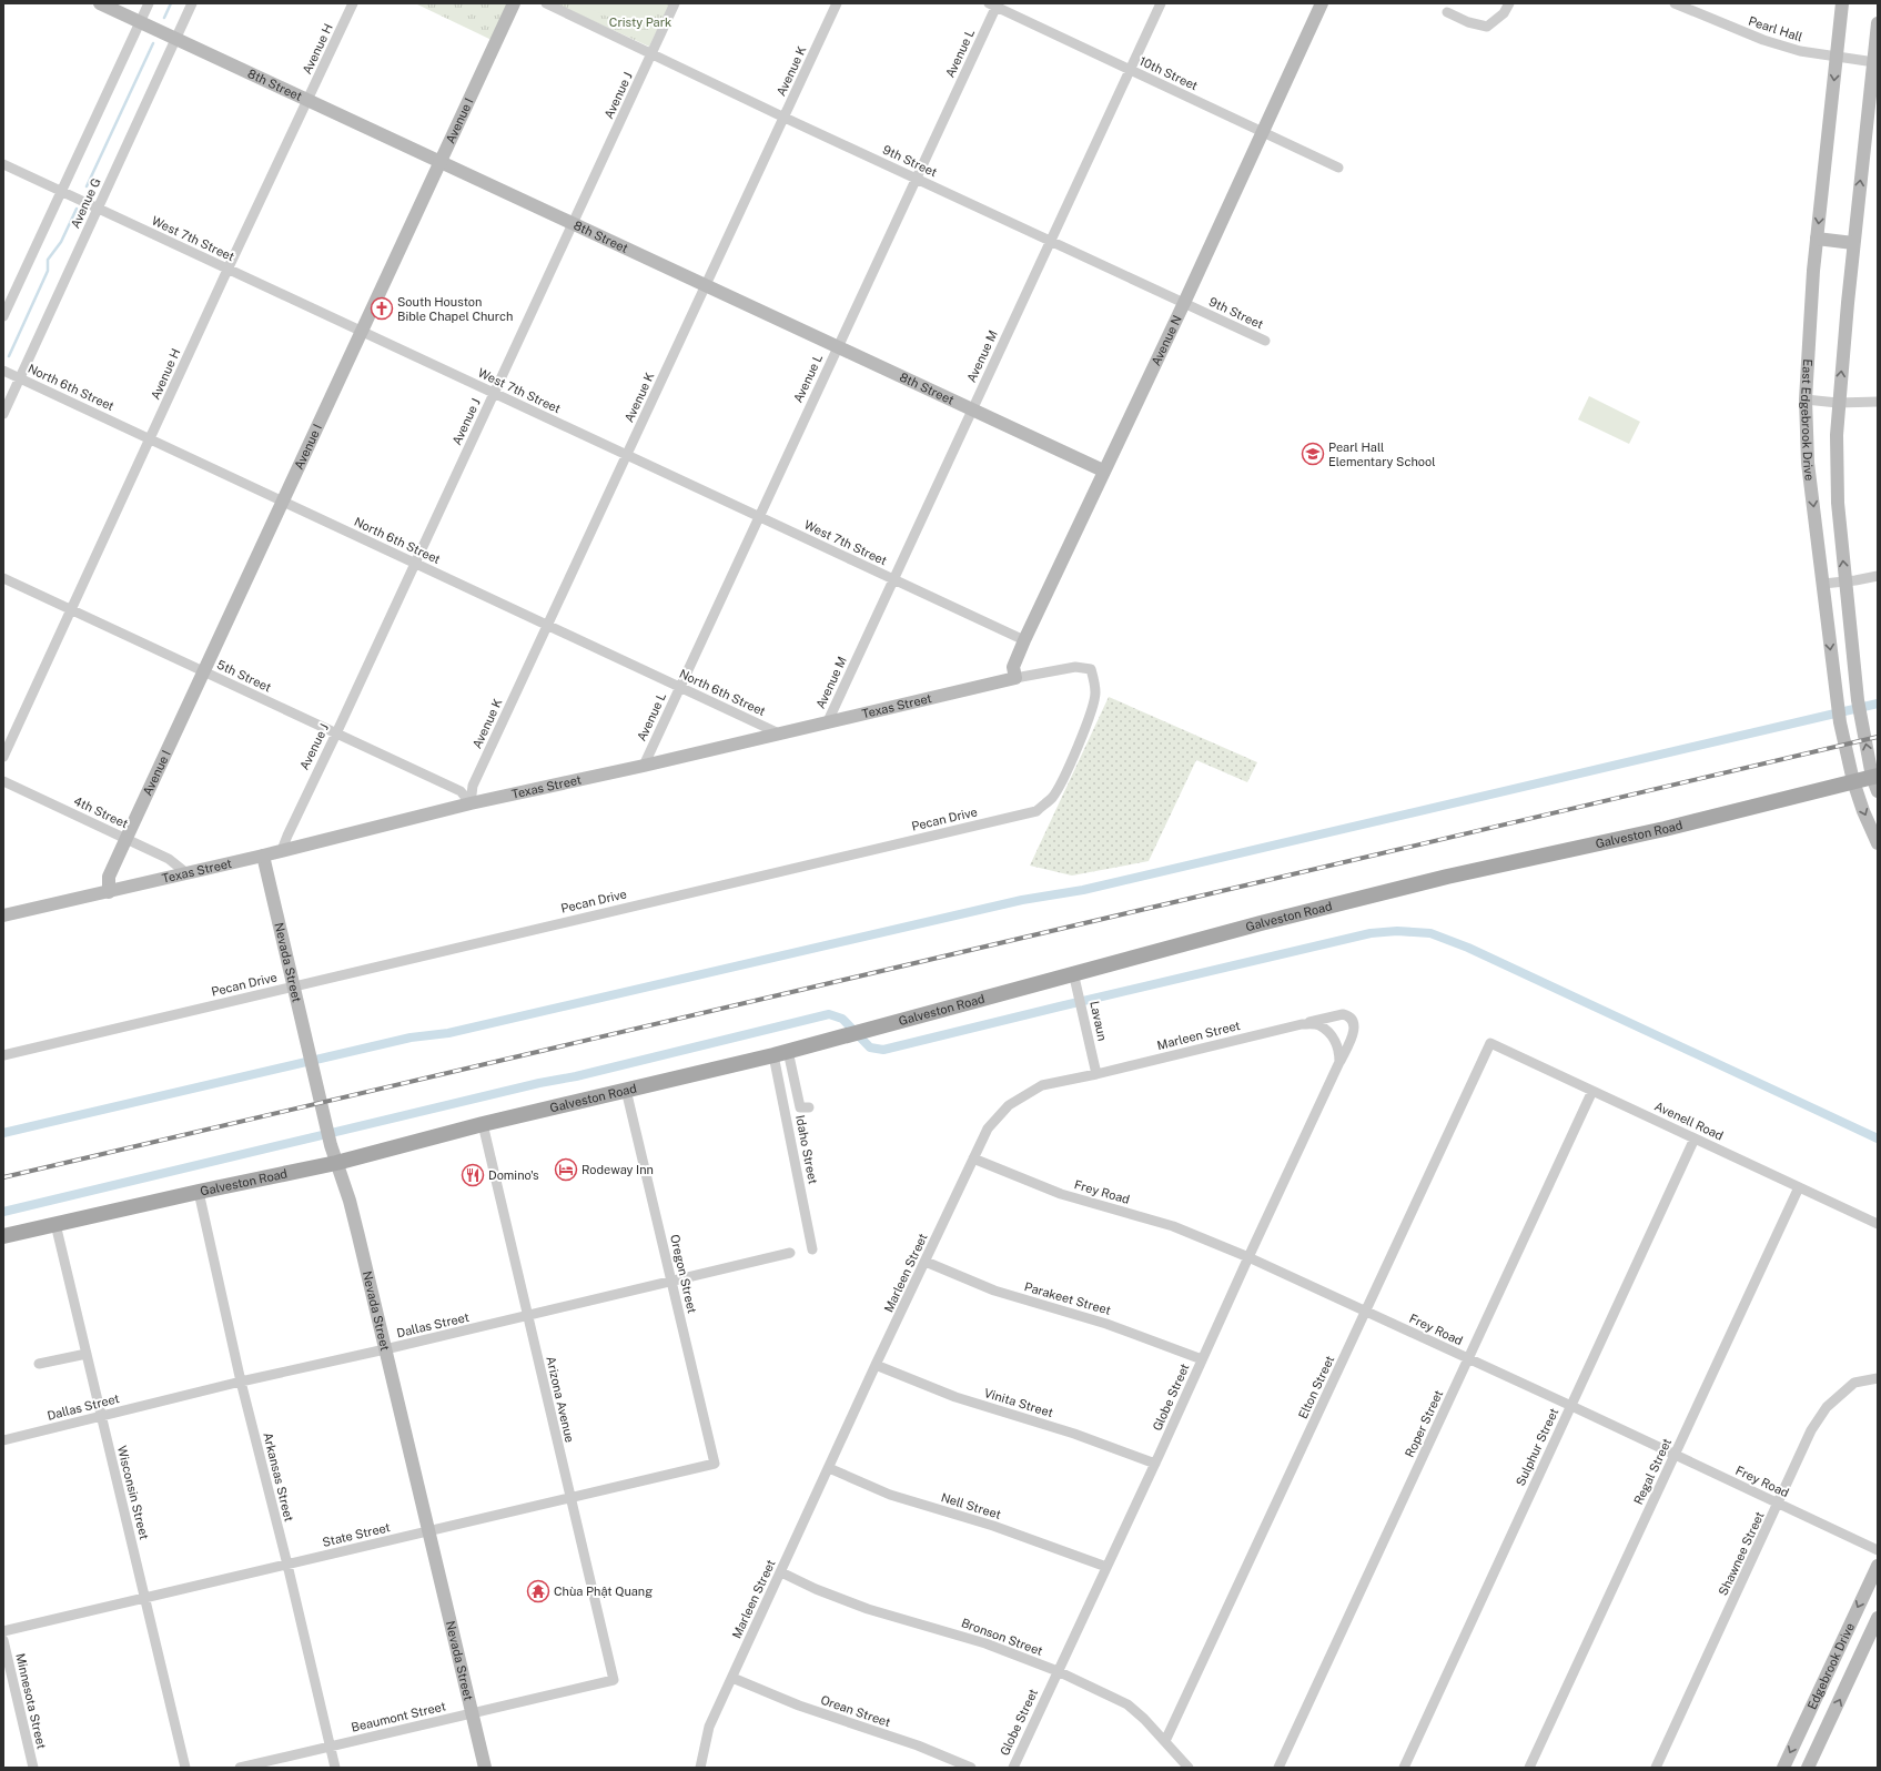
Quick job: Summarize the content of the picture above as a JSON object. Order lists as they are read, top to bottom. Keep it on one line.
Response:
{"streets":{"main road":["Galveston Road"],"street":["Pearl Hall","Avenue H","Avenue L","Avenue K","10th Street","8th Street","Avenue J","Avenue I","9th Street","Avenue G","West 7th Street","Avenue N","Avenue M","North 6th Street","East Edgebrook Drive","5th Street","Texas Street","4th Street","Pecan Drive","Nevada Street","Lavaun","Marleen Street","Avenell Road","Idaho Street","Frey Road","Oregon Street","Parakeet Street","Dallas Street","Elton Street","Globe Street","Arizona Avenue","Vinita Street","Roper Street","Sulphur Street","Regal Street","Arkansas Street","Wisconsin Street","Nell Street","State Street","Shawnee Street","Bronson Street","Edgebrook Drive","Minnesota Street","Orean Street","Beaumont Street"]},"crossings":[["Pearl Hall","East Edgebrook Drive"],["Avenue H","8th Street"],["Avenue H","West 7th Street"],["Avenue H","North 6th Street"],["Avenue H","5th Street"],["Avenue L","10th Street"],["Avenue L","8th Street"],["Avenue L","9th Street"],["Avenue L","West 7th Street"],["Avenue L","North 6th Street"],["Avenue L","Texas Street"],["Avenue K","8th Street"],["Avenue K","9th Street"],["Avenue K","West 7th Street"],["Avenue K","North 6th Street"],["Avenue K","5th Street"],["Avenue K","Texas Street"],["10th Street","Avenue N"],["10th Street","Avenue M"],["8th Street","Avenue J"],["8th Street","Avenue I"],["8th Street","Avenue G"],["8th Street","Avenue N"],["8th Street","Avenue M"],["Avenue J","9th Street"],["Avenue J","West 7th Street"],["Avenue J","North 6th Street"],["Avenue J","5th Street"],["Avenue J","Texas Street"],["Avenue I","West 7th Street"],["Avenue I","North 6th Street"],["Avenue I","5th Street"],["Avenue I","Texas Street"],["Avenue I","4th Street"],["9th Street","Avenue N"],["9th Street","Avenue M"],["Avenue G","West 7th Street"],["Avenue G","North 6th Street"],["West 7th Street","Avenue N"],["West 7th Street","Avenue M"],["Avenue N","Texas Street"],["Avenue M","Texas Street"],["North 6th Street","Texas Street"],["East Edgebrook Drive","Galveston Road"],["5th Street","Texas Street"],["Texas Street","4th Street"],["Texas Street","Pecan Drive"],["Texas Street","Nevada Street"],["Pecan Drive","Nevada Street"],["Galveston Road","Nevada Street"],["Galveston Road","Lavaun"],["Galveston Road","Idaho Street"],["Galveston Road","Oregon Street"],["Galveston Road","Arizona Avenue"],["Galveston Road","Arkansas Street"],["Galveston Road","Wisconsin Street"],["Nevada Street","Dallas Street"],["Nevada Street","State Street"],["Nevada Street","Beaumont Street"],["Lavaun","Marleen Street"],["Marleen Street","Frey Road"],["Marleen Street","Parakeet Street"],["Marleen Street","Globe Street"],["Marleen Street","Vinita Street"],["Marleen Street","Nell Street"],["Marleen Street","Bronson Street"],["Marleen Street","Orean Street"],["Avenell Road","Elton Street"],["Avenell Road","Roper Street"],["Avenell Road","Sulphur Street"],["Avenell Road","Regal Street"],["Frey Road","Elton Street"],["Frey Road","Globe Street"],["Frey Road","Roper Street"],["Frey Road","Sulphur Street"],["Frey Road","Regal Street"],["Frey Road","Shawnee Street"],["Oregon Street","Dallas Street"],["Oregon Street","State Street"],["Parakeet Street","Globe Street"],["Dallas Street","Arizona Avenue"],["Dallas Street","Arkansas Street"],["Dallas Street","Wisconsin Street"],["Elton Street","Bronson Street"],["Globe Street","Vinita Street"],["Globe Street","Nell Street"],["Globe Street","Bronson Street"],["Arizona Avenue","State Street"],["Arizona Avenue","Beaumont Street"],["Arkansas Street","State Street"],["Arkansas Street","Beaumont Street"],["Wisconsin Street","State Street"]],"parks":["Cristy Park"],"places":{"church":["South Houston Bible Chapel Church"],"school or university":["Pearl Hall Elementary School"],"hotel":["Rodeway Inn"],"restaurant":["Domino's"],"temple":["Chùa Phật Quang"]}}
